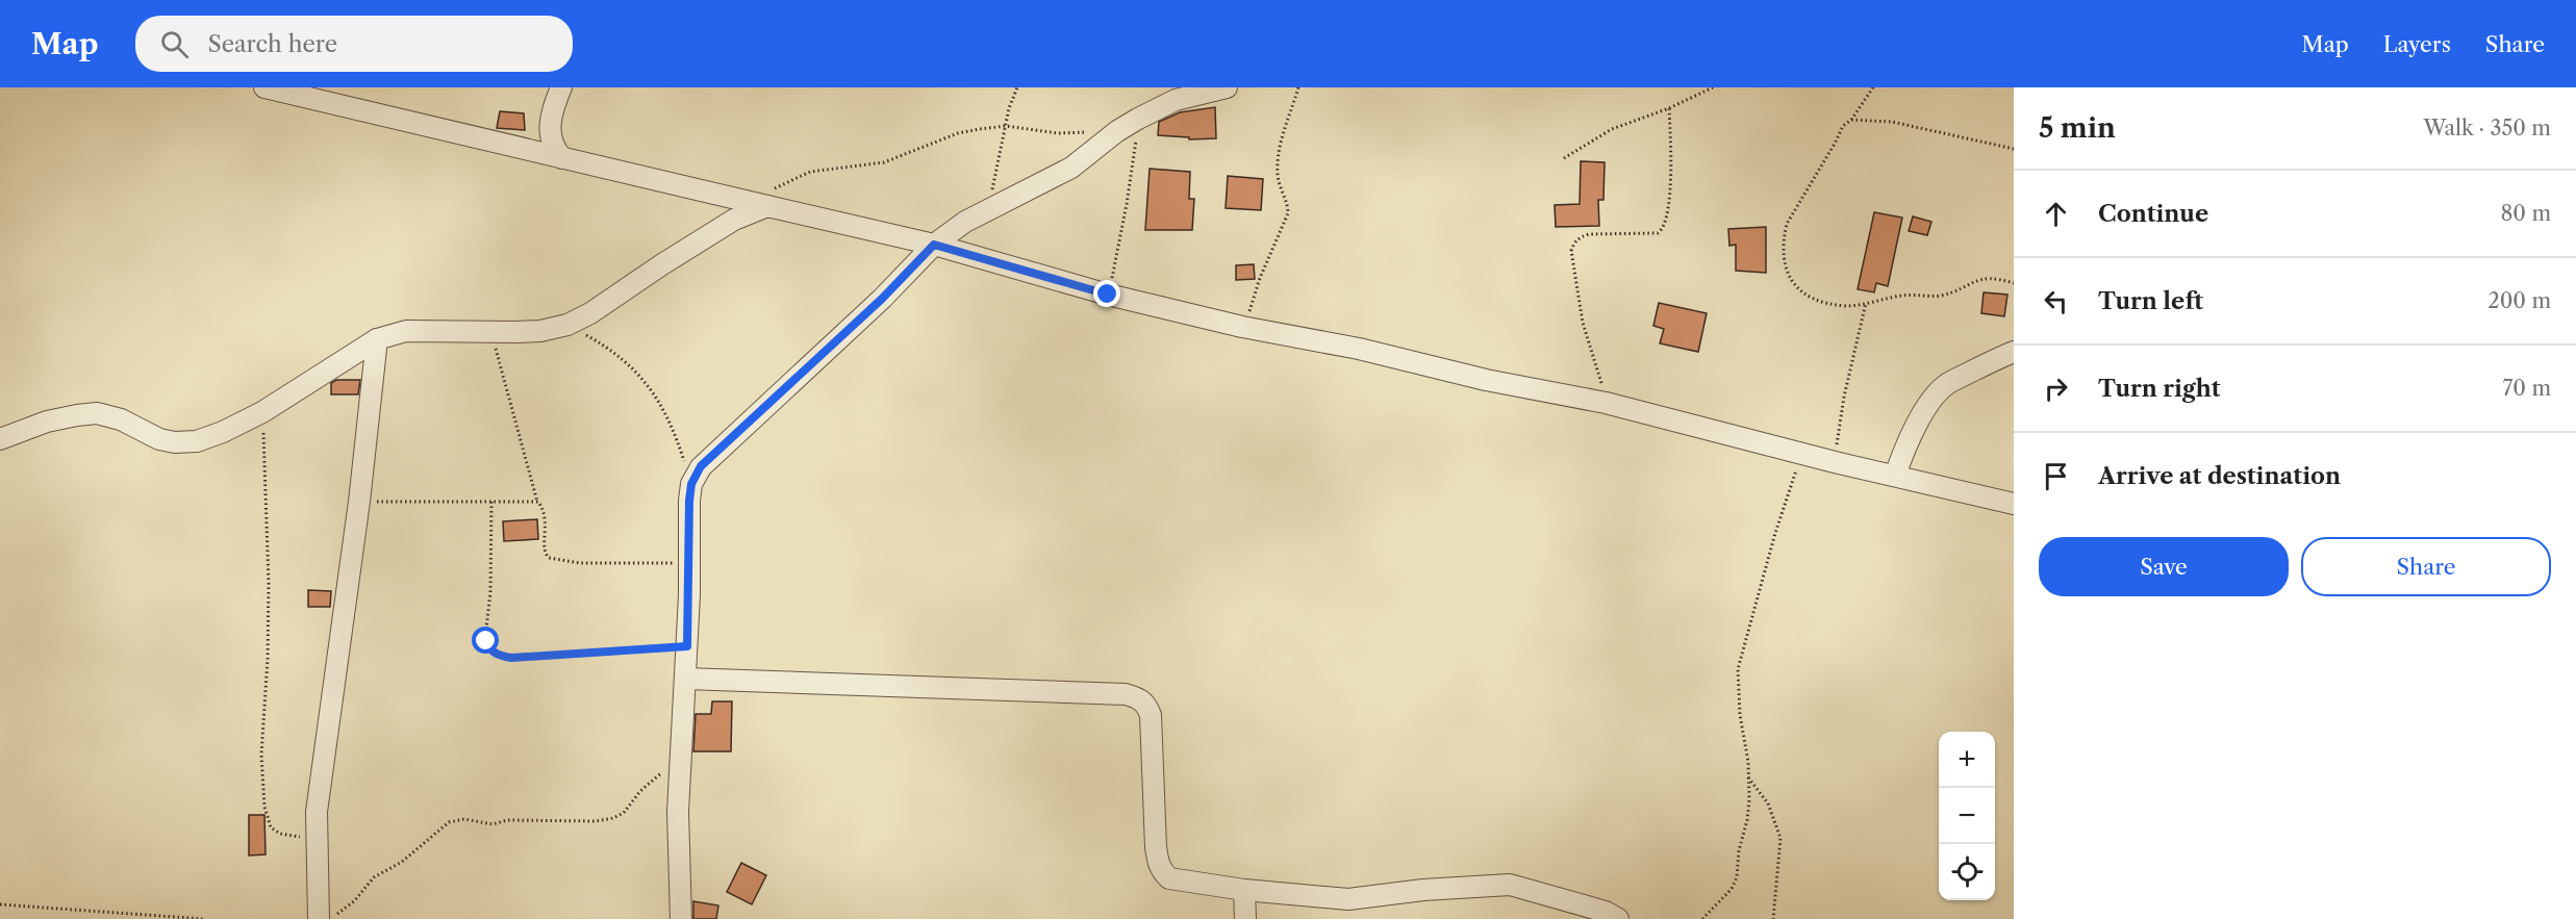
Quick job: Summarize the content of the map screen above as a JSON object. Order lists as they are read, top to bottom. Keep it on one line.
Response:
{"page":{"header":"Map","search":"Search here","nav":["Map","Layers","Share"],"heading":["5 min","Walk · 350 m"],"list":[["Continue","80 m"],["Turn left","200 m"],["Turn right","70 m"],"Arrive at destination"],"buttons":["Save","Share"],"map_buttons":["+","−"]}}
